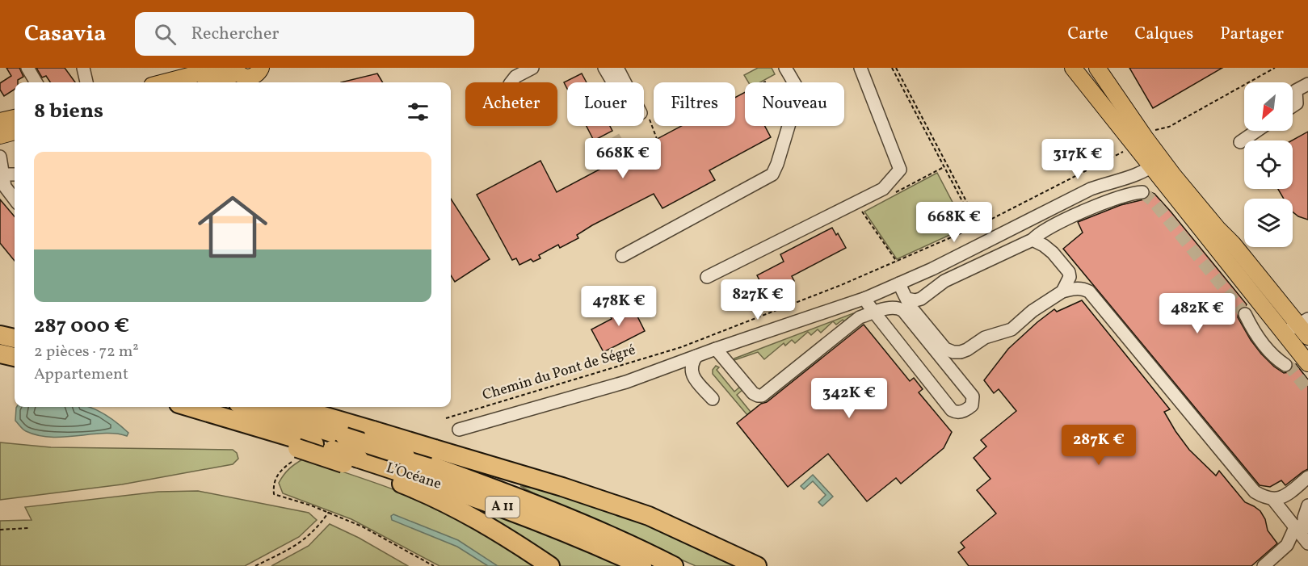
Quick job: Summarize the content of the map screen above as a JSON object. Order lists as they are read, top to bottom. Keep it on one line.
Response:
{"streets":{"highway":["L’Océane","A 11"],"path":["Chemin du Pont de Ségré"]},"north":"bottom left","page":{"header":"Casavia","search":"Rechercher","nav":["Carte","Calques","Partager"],"chip":["Acheter","Louer","Filtres","Nouveau"],"heading":"8 biens","price":["668K €","317K €","668K €","827K €","478K €","482K €","342K €","287K €"],"list":[{"name":"287 000 €","note":"2 pièces · 72 m² · Appartement"}]}}
